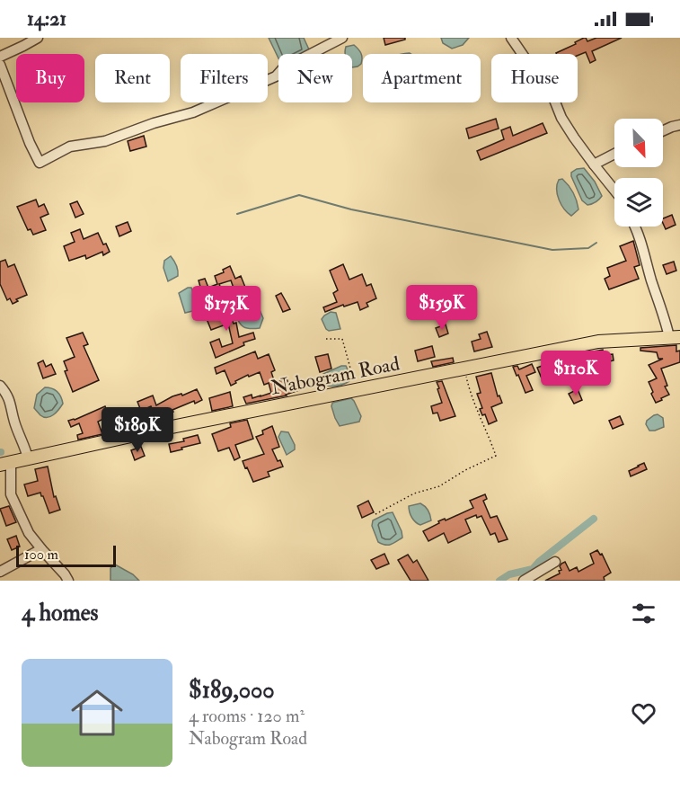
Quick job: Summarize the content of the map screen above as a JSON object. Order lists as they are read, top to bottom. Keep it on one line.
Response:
{"streets":{"main road":["Nabogram Road"]},"scale_bar":"100 m","north":"bottom right","page":{"status":"14:21","chip":["Buy","Rent","Filters","New","Apartment","House"],"price":["$159K","$173K","$110K","$189K"],"scale":"100 m","heading":"4 homes","list":[{"name":"$189,000","note":"4 rooms · 120 m² · Nabogram Road"}]}}
